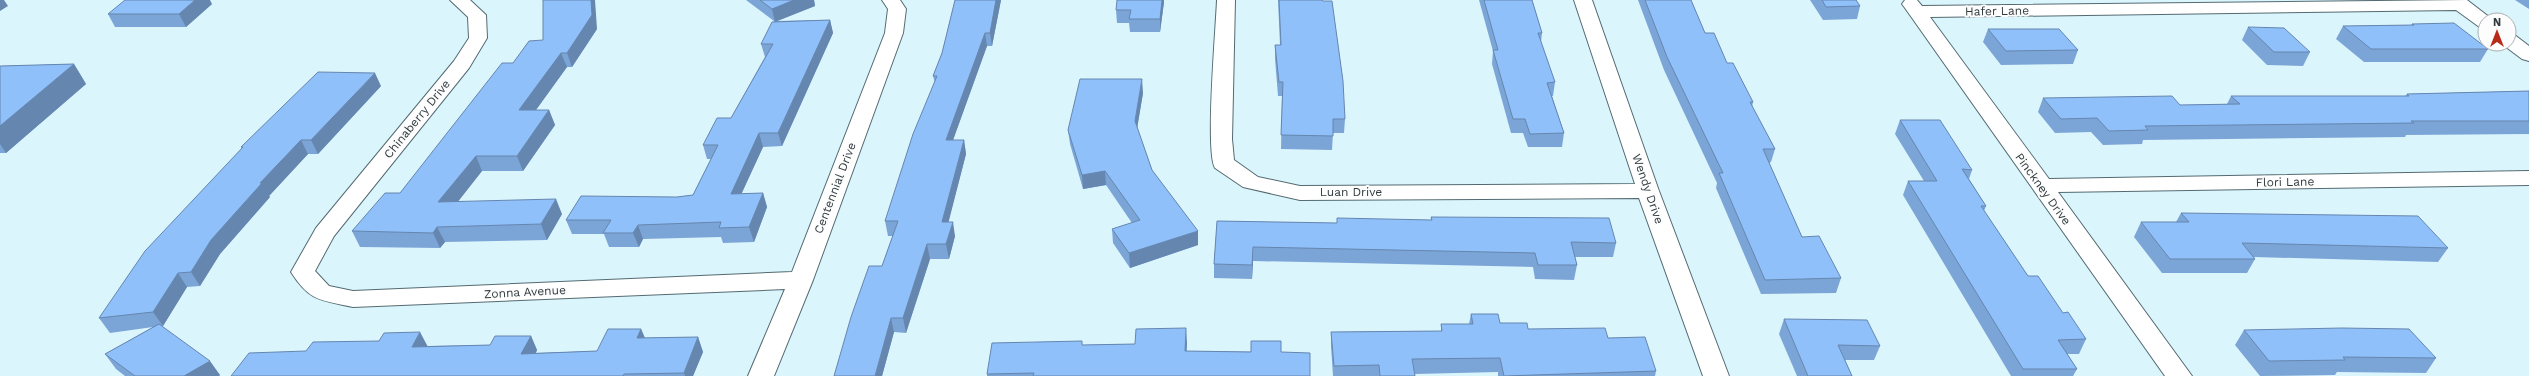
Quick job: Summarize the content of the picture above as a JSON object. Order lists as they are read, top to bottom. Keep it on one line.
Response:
{"streets":{"street":["Hafer Lane","Chinaberry Drive","Flori Lane","Centennial Drive","Wendy Drive","Pinckney Drive","Luan Drive","Zonna Avenue"]},"crossings":[["Hafer Lane","Pinckney Drive"],["Chinaberry Drive","Zonna Avenue"],["Flori Lane","Pinckney Drive"],["Centennial Drive","Zonna Avenue"],["Wendy Drive","Luan Drive"]],"north":"top"}
